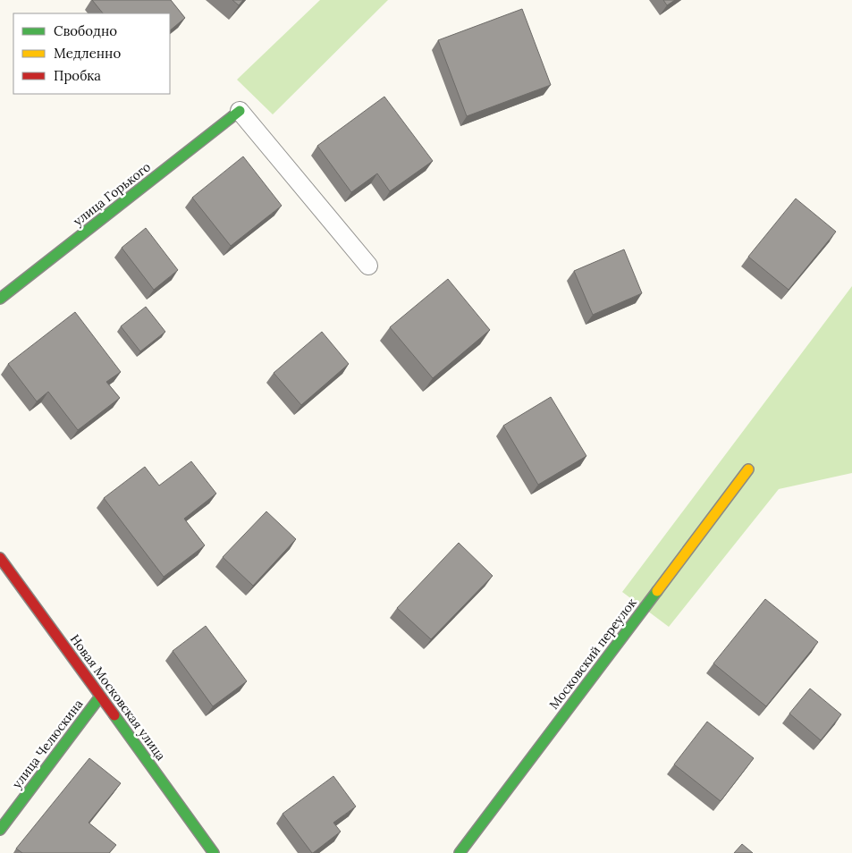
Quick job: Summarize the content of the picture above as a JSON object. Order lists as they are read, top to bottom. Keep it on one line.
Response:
{"streets":{"street":["улица Горького","Московский переулок","Новая Московская улица","улица Челюскина"]},"crossings":[["Новая Московская улица","улица Челюскина"]],"legend":["Свободно","Медленно","Пробка"]}
